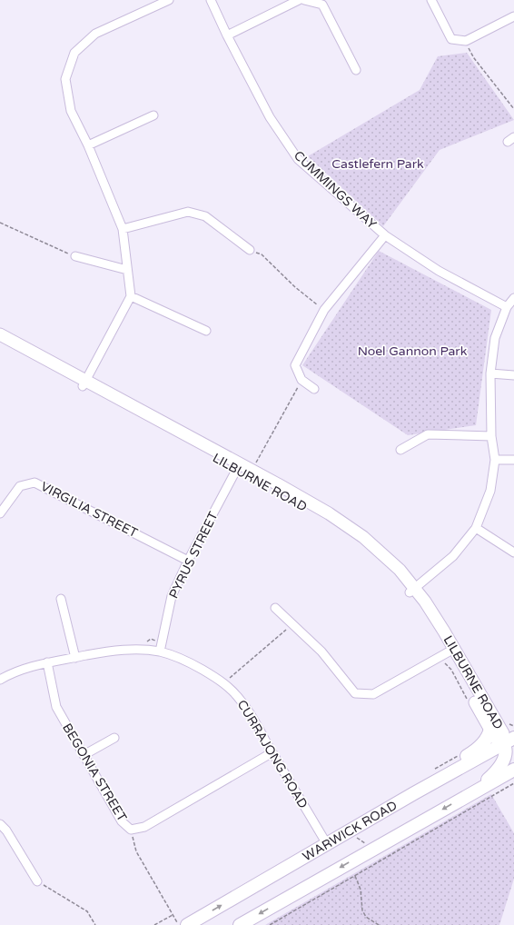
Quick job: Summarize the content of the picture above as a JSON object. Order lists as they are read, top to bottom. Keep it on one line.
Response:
{"streets":{"main road":["WARWICK ROAD"],"street":["CUMMINGS WAY","LILBURNE ROAD","VIRGILIA STREET","PYRUS STREET","CURRAJONG ROAD","BEGONIA STREET"]},"crossings":[["LILBURNE ROAD","PYRUS STREET"],["LILBURNE ROAD","WARWICK ROAD"],["VIRGILIA STREET","PYRUS STREET"],["PYRUS STREET","CURRAJONG ROAD"],["CURRAJONG ROAD","BEGONIA STREET"],["CURRAJONG ROAD","WARWICK ROAD"]],"parks":["Castlefern Park","Noel Gannon Park"]}
